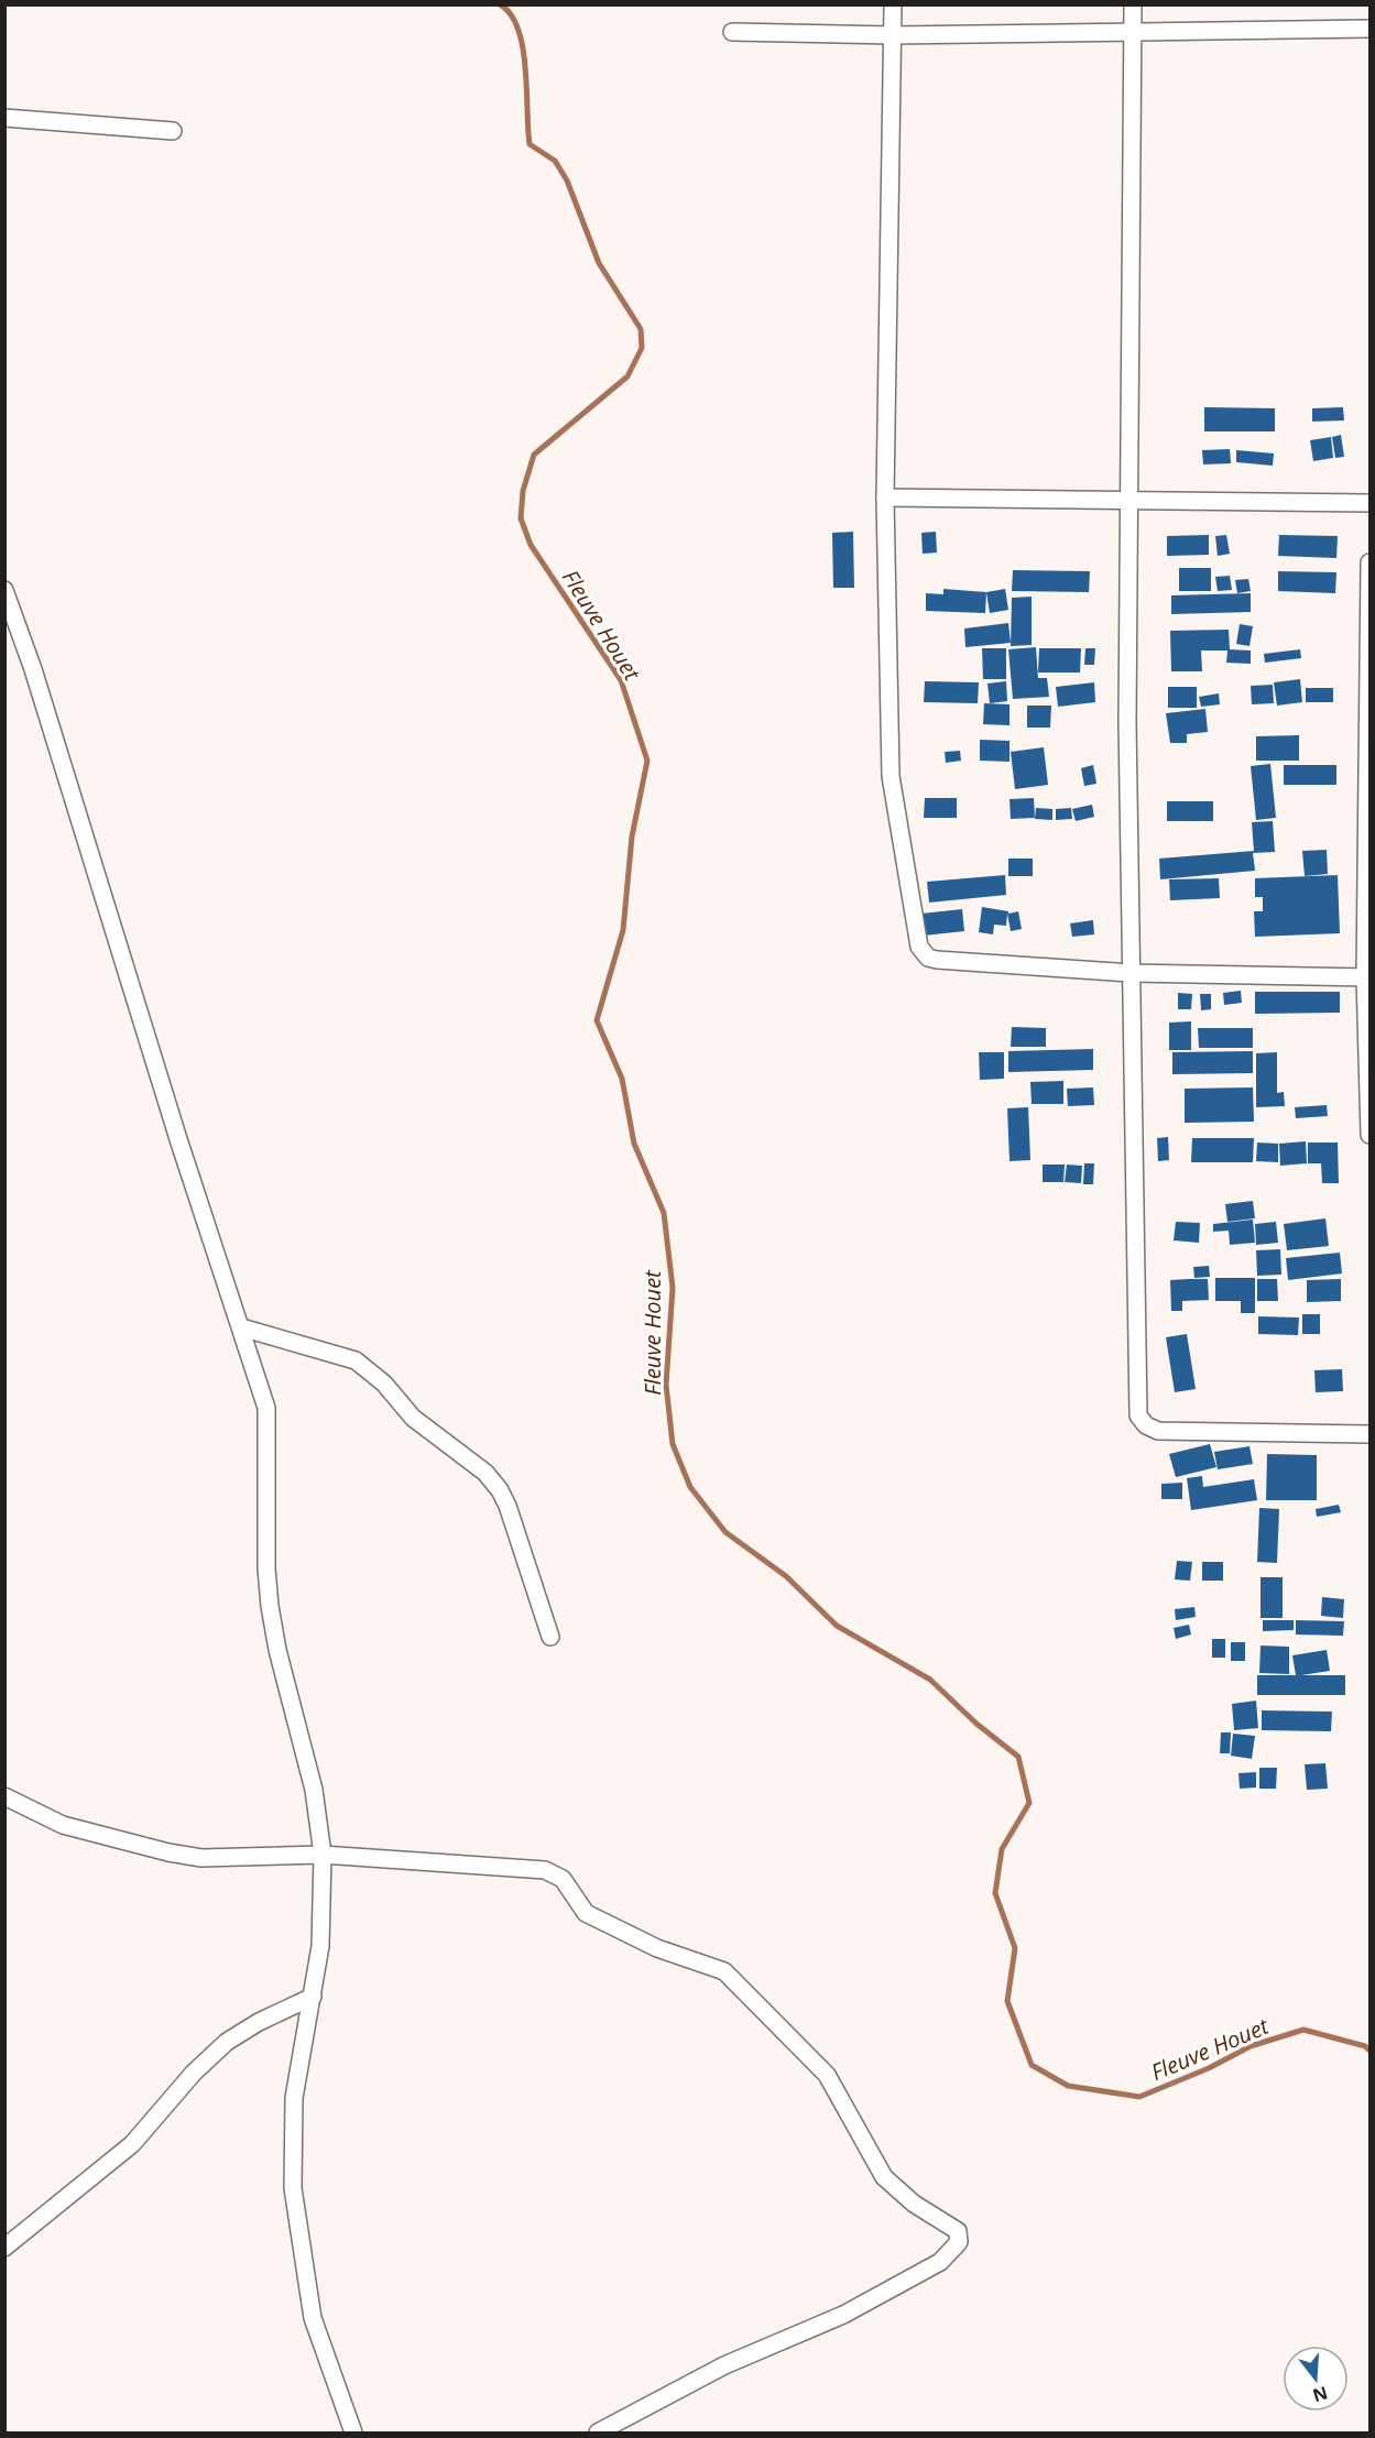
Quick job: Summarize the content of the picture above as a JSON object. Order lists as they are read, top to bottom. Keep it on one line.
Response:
{"water":["Fleuve Houet"],"north":"bottom"}
